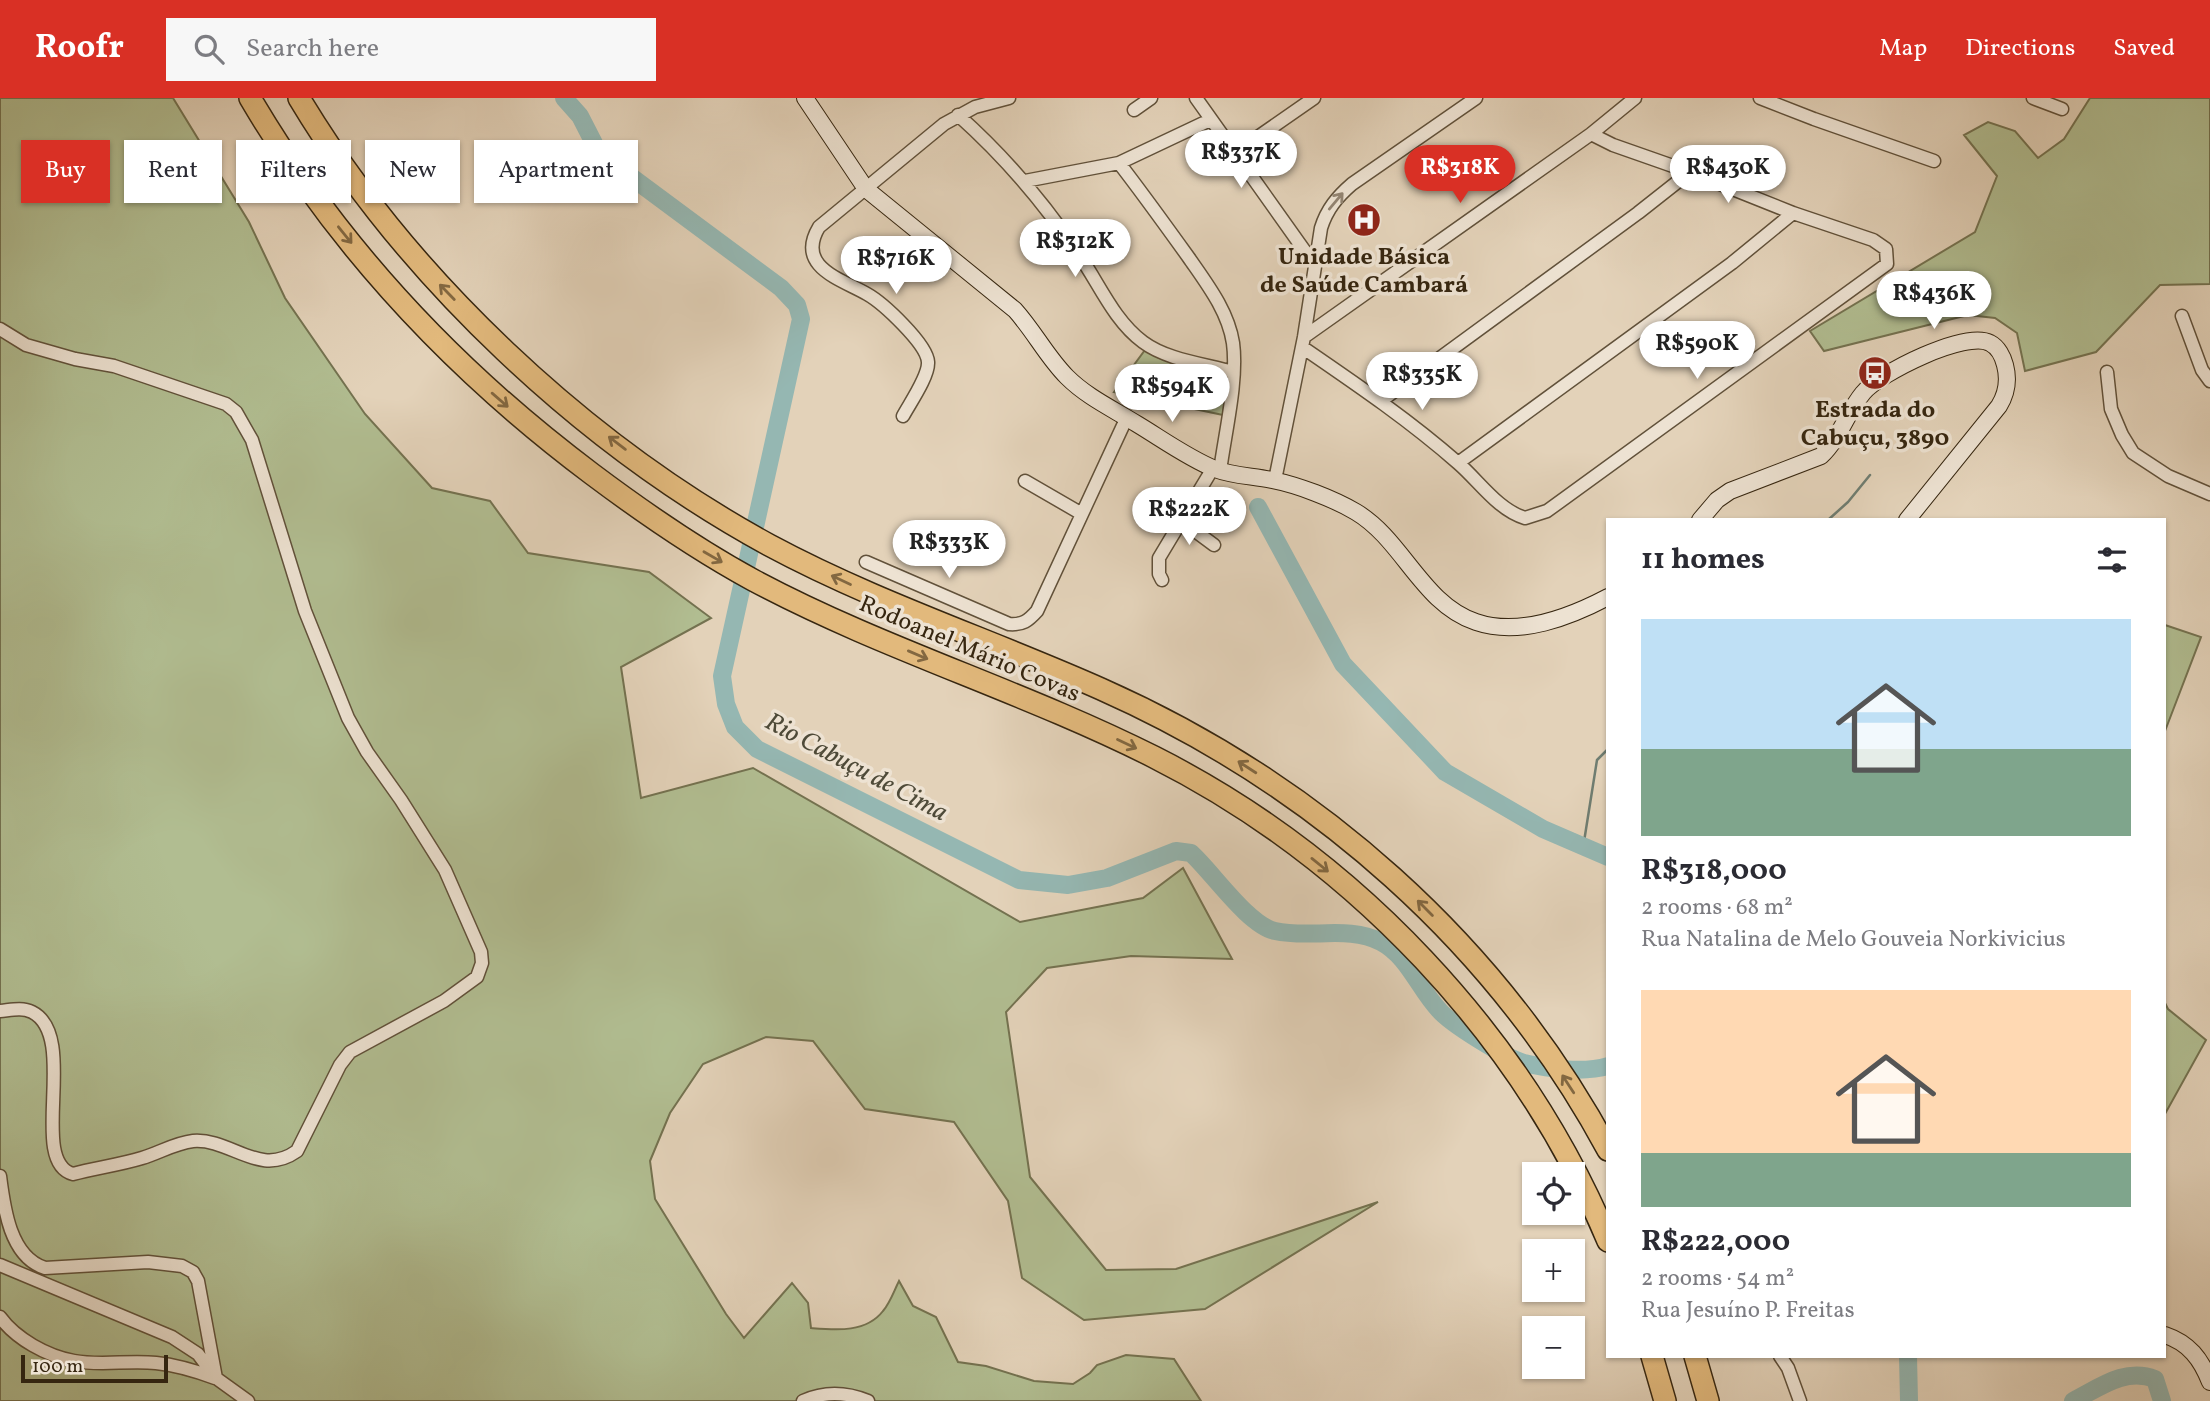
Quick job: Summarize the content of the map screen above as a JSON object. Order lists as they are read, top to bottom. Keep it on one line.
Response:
{"streets":{"highway":["Rodoanel Mário Covas"]},"water":["Rio Cabuçu de Cima"],"places":{"hospital":["Unidade Básica de Saúde Cambará"],"bus stop":["Estrada do Cabuçu, 3890"]},"scale_bar":"100 m","page":{"header":"Roofr","search":"Search here","nav":["Map","Directions","Saved"],"price":["R$337K","R$318K","R$430K","R$312K","R$716K","R$436K","R$590K","R$335K","R$594K","R$222K","R$333K"],"chip":["Buy","Rent","Filters","New","Apartment"],"heading":"11 homes","list":[{"name":"R$318,000","note":"2 rooms · 68 m² · Rua Natalina de Melo Gouveia Norkivicius"},{"name":"R$222,000","note":"2 rooms · 54 m² · Rua Jesuíno P. Freitas"}],"map_buttons":["+","−"],"scale":"100 m"}}
